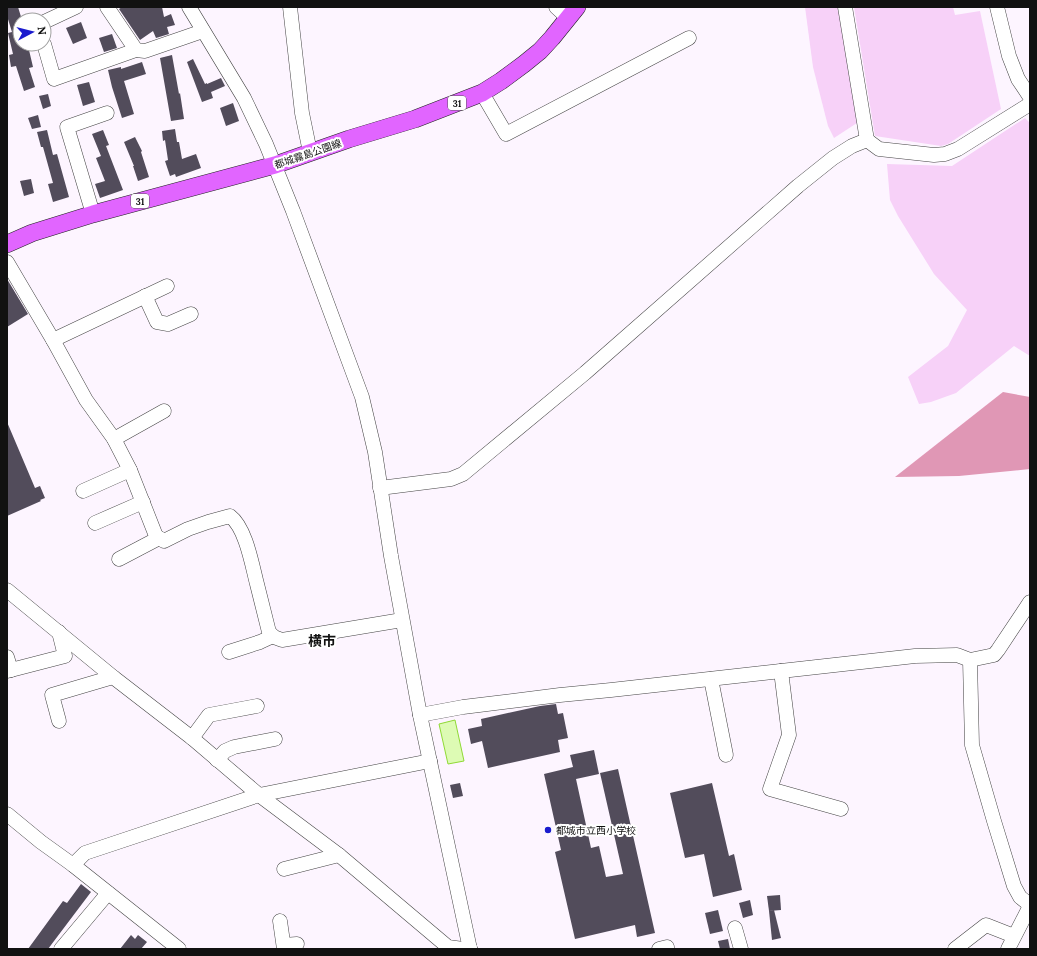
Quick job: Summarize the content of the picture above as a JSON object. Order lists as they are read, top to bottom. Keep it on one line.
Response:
{"streets":{"main road":["31","都城霧島公園線"]},"districts":["横市"],"places":["都城市立西小学校"],"north":"right"}
